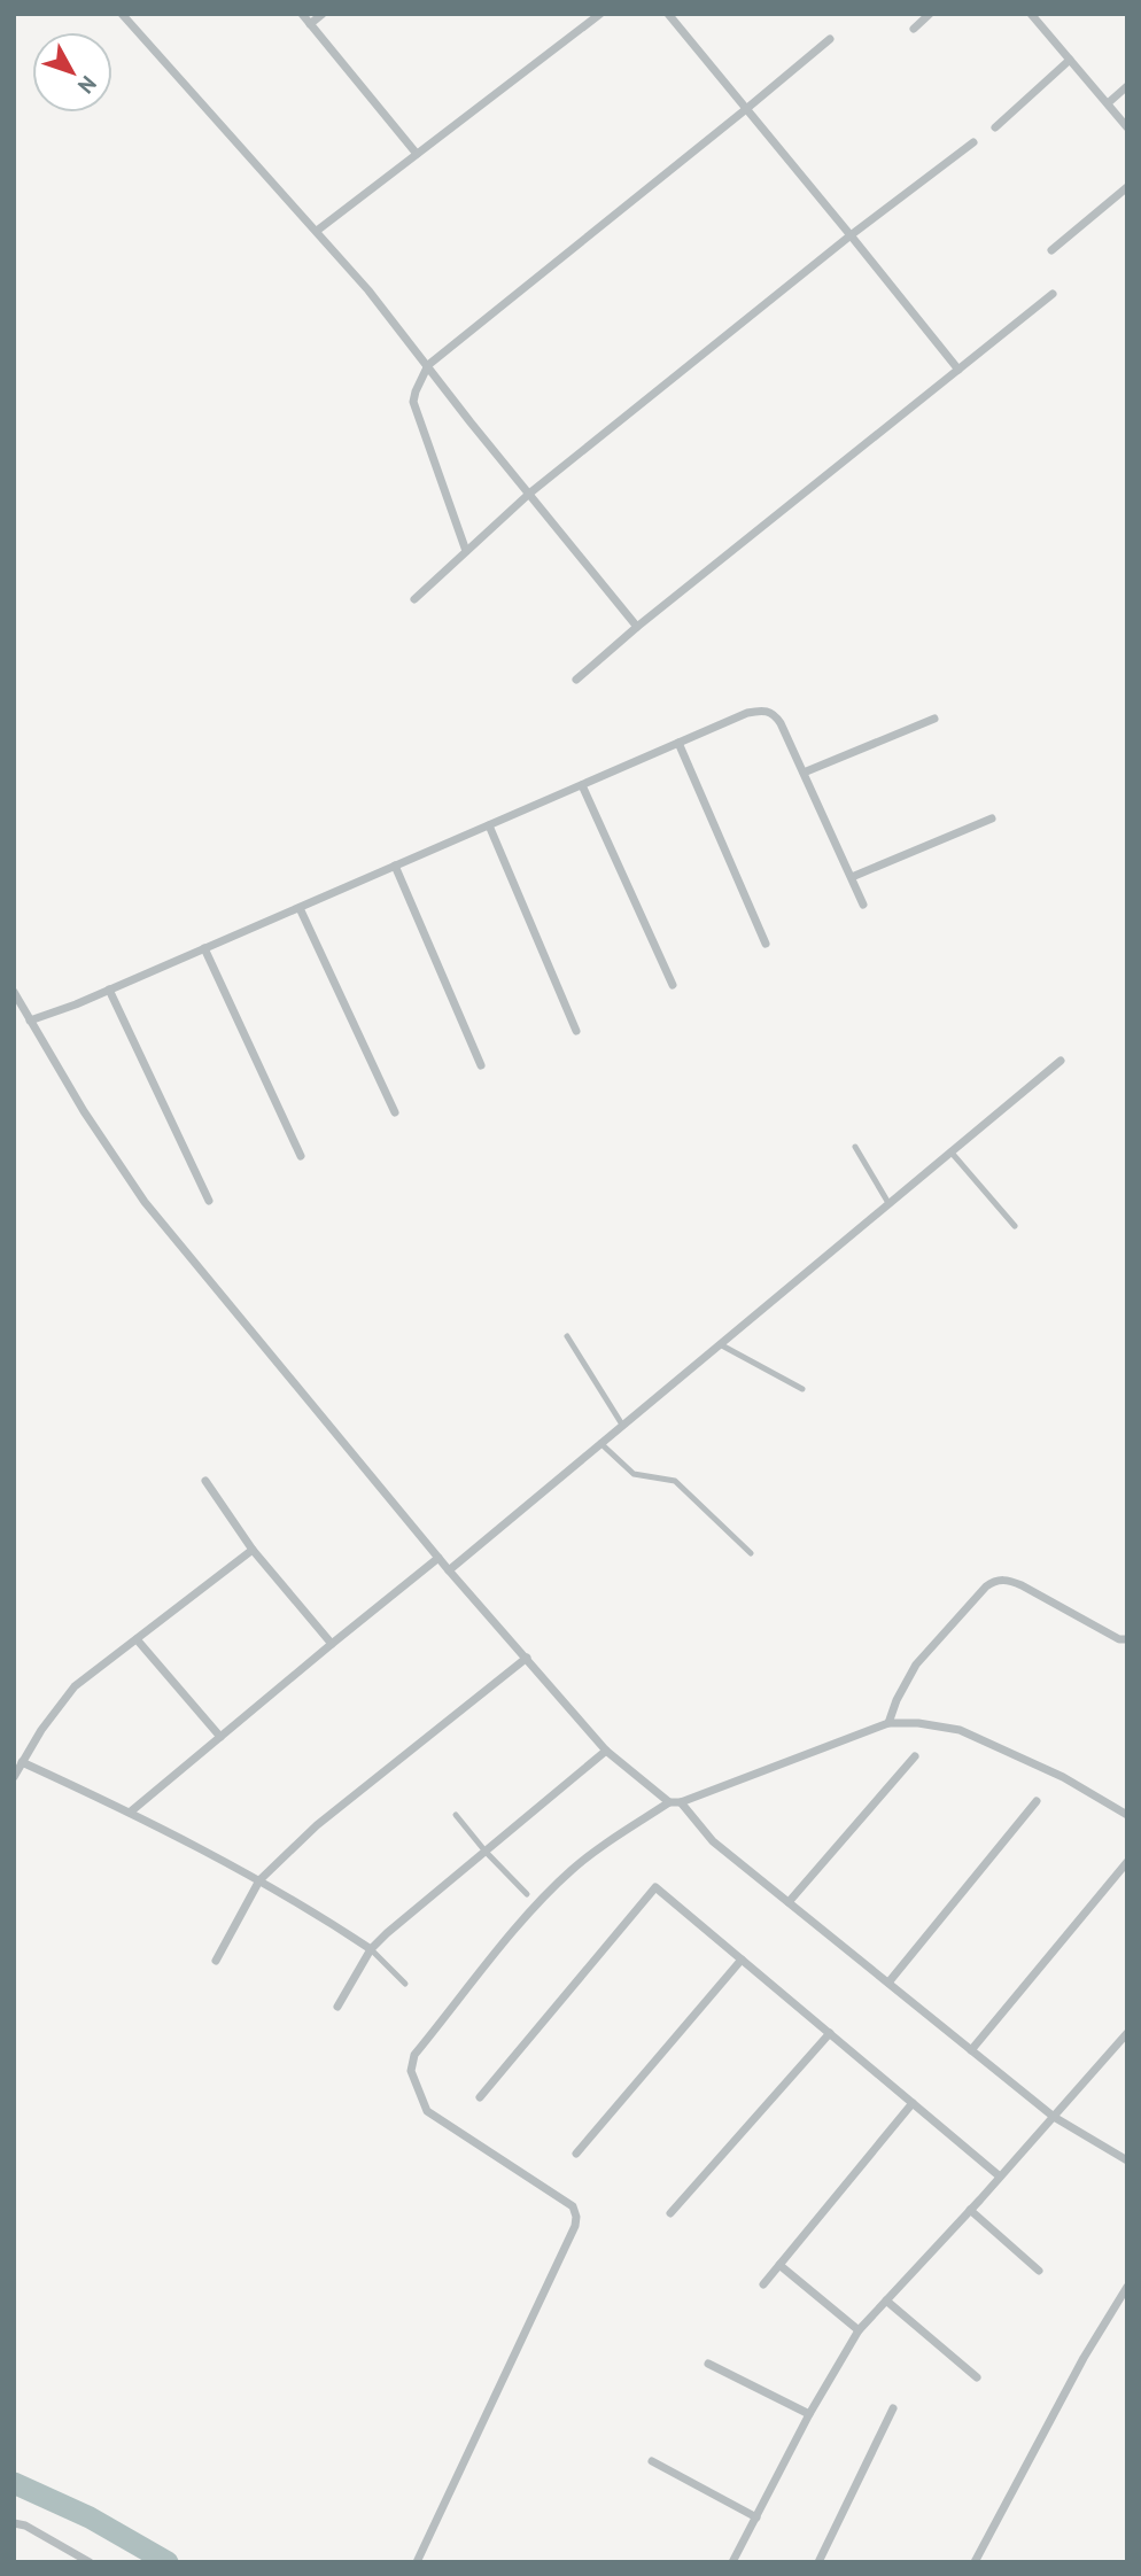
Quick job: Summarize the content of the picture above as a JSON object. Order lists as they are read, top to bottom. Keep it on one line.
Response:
{"north":"bottom right"}
